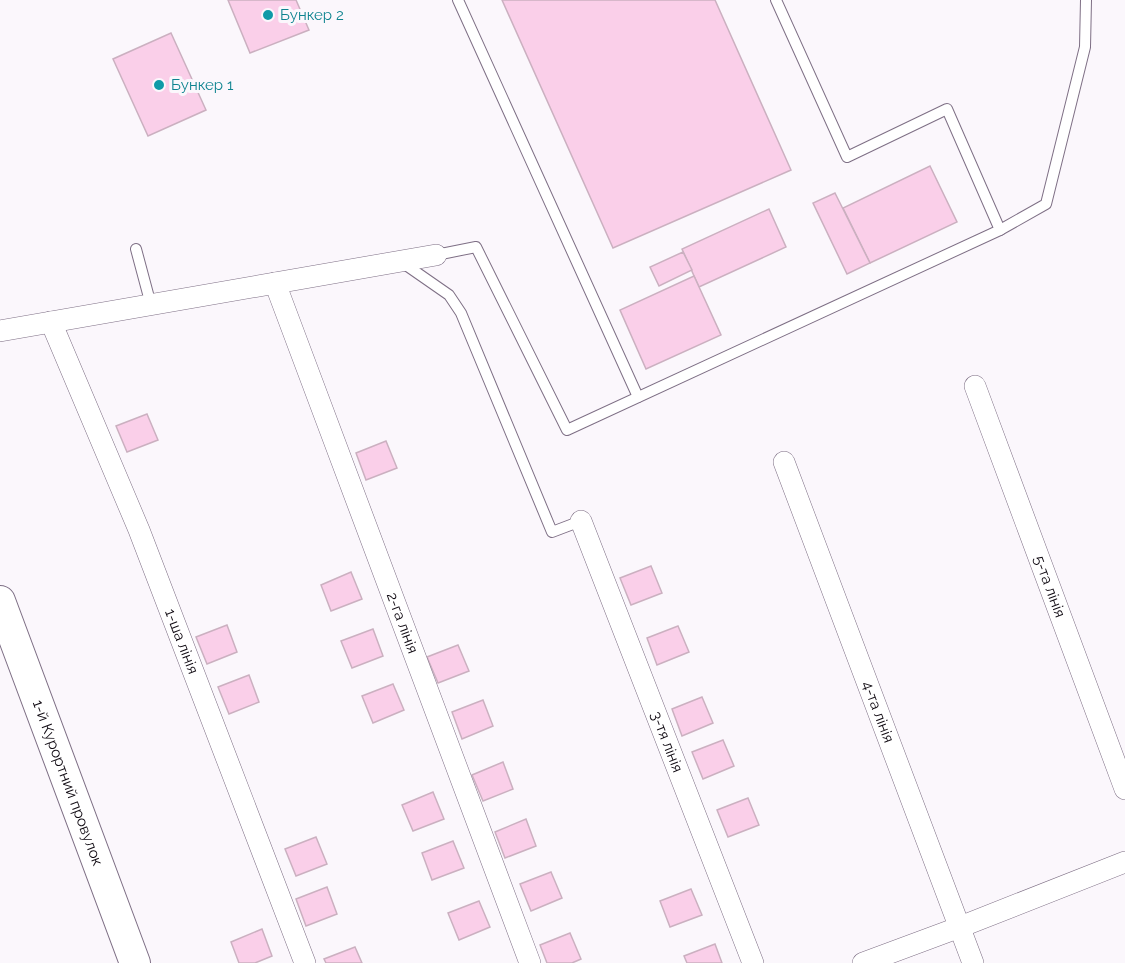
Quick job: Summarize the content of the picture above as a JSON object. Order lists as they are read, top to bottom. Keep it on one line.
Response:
{"streets":{"street":["5-та лінія","2-га лінія","1-ша лінія","4-та лінія","3-тя лінія","1-й Курортний провулок"]},"places":["Бункер 2","Бункер 1"]}
